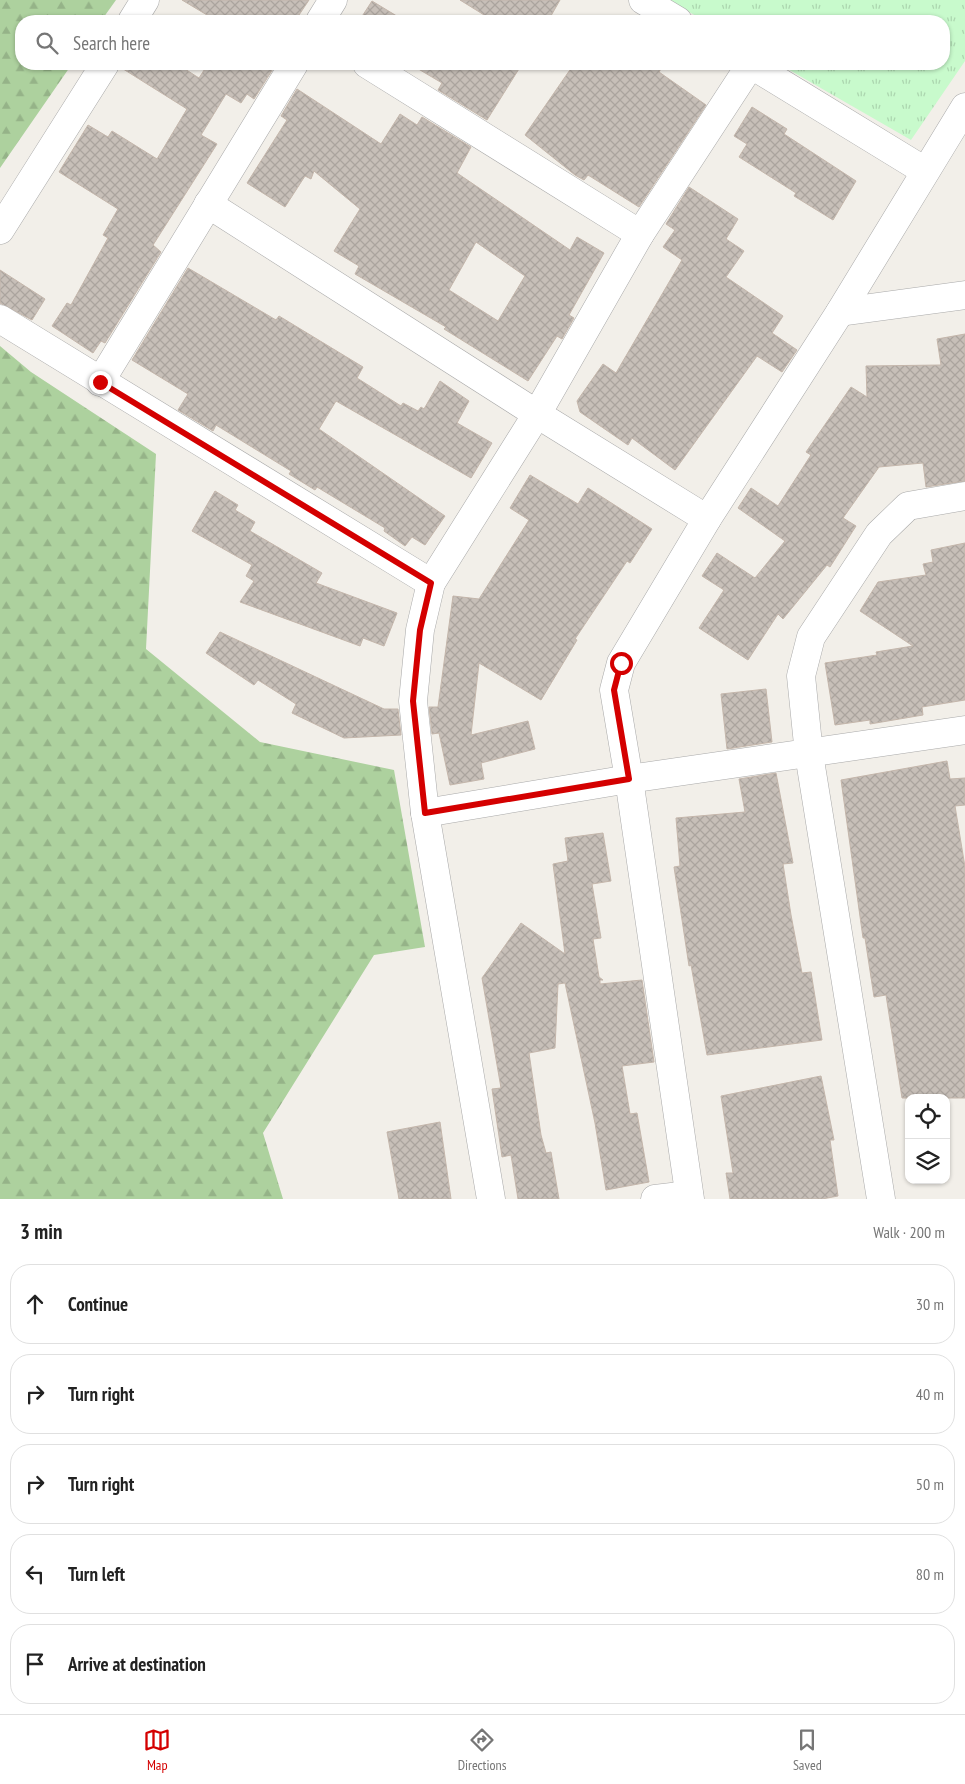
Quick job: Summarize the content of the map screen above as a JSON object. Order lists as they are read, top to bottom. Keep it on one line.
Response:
{"page":{"search":"Search here","heading":["3 min","Walk · 200 m"],"list":[["Continue","30 m"],["Turn right","40 m"],["Turn right","50 m"],["Turn left","80 m"],"Arrive at destination"],"nav":["Map","Directions","Saved"]}}
